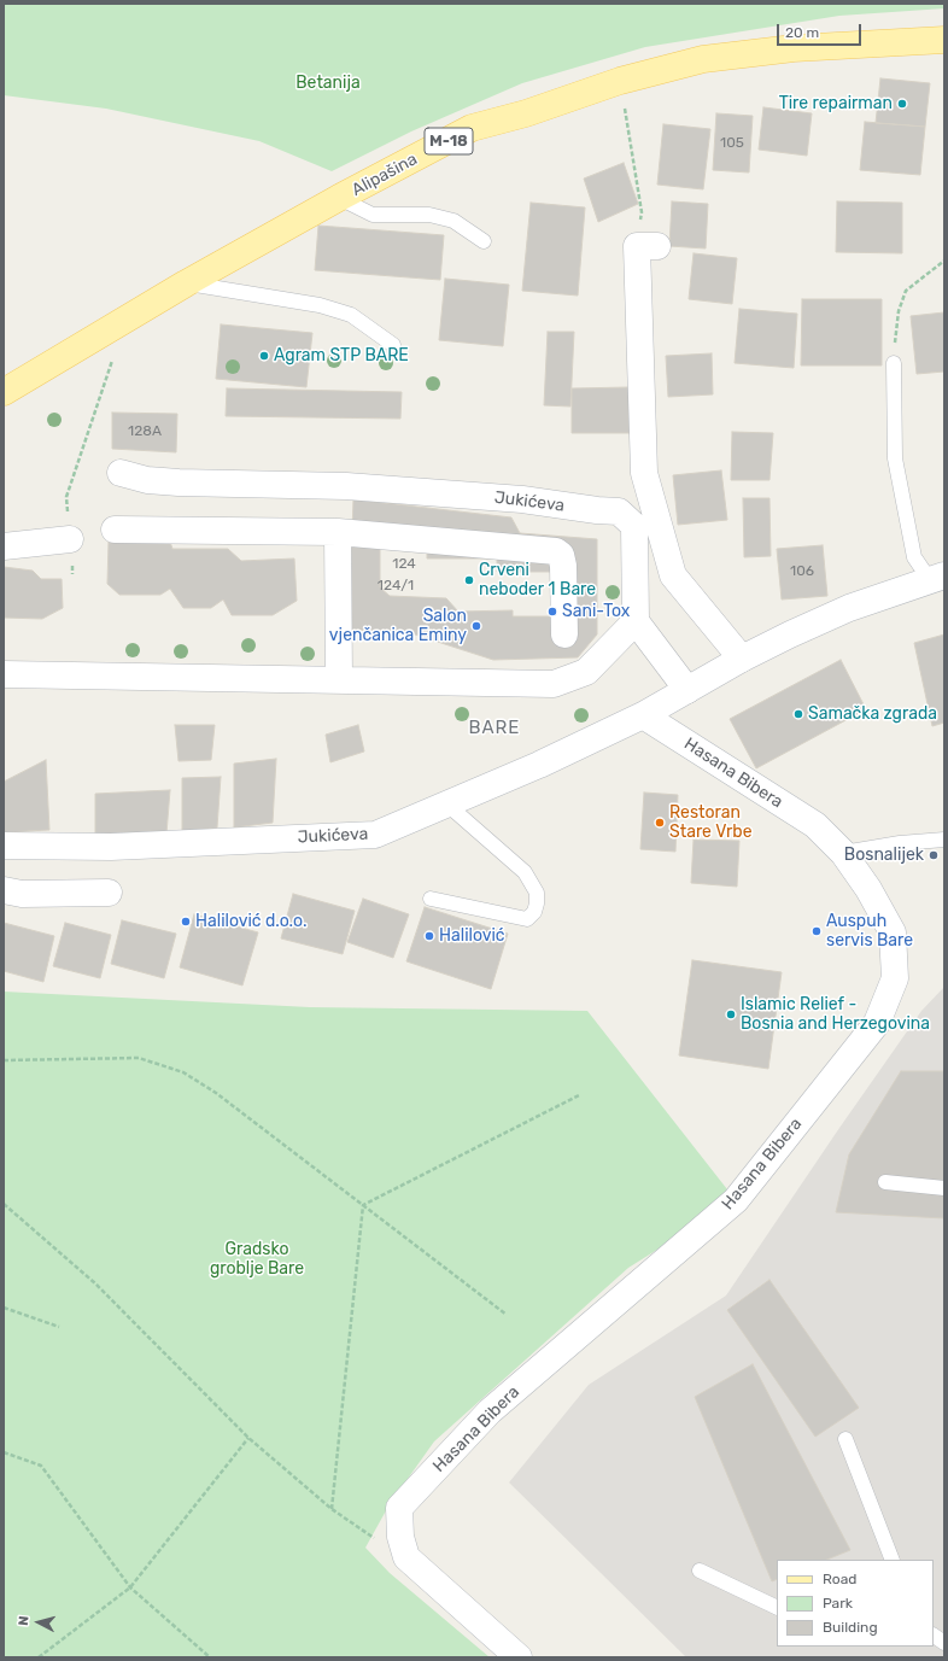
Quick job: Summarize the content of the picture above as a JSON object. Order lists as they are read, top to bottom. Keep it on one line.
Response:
{"streets":{"main road":["M-18","Alipašina"],"street":["Jukićeva","Hasana Bibera"]},"crossings":[["Jukićeva","Hasana Bibera"]],"districts":["BARE"],"parks":["Betanija","Gradsko groblje Bare"],"places":["Tire repairman","Agram STP BARE","Crveni neboder 1 Bare","Sani-Tox","Salon vjenčanica Eminy","Samačka zgrada","Restoran Stare Vrbe","Bosnalijek","Halilović d.o.o.","Auspuh servis Bare","Halilović","Islamic Relief - Bosnia and Herzegovina"],"house_numbers":["105","128A","124","106","124/1"],"legend":["Road","Park","Building"],"scale_bar":"20 m","north":"left"}
